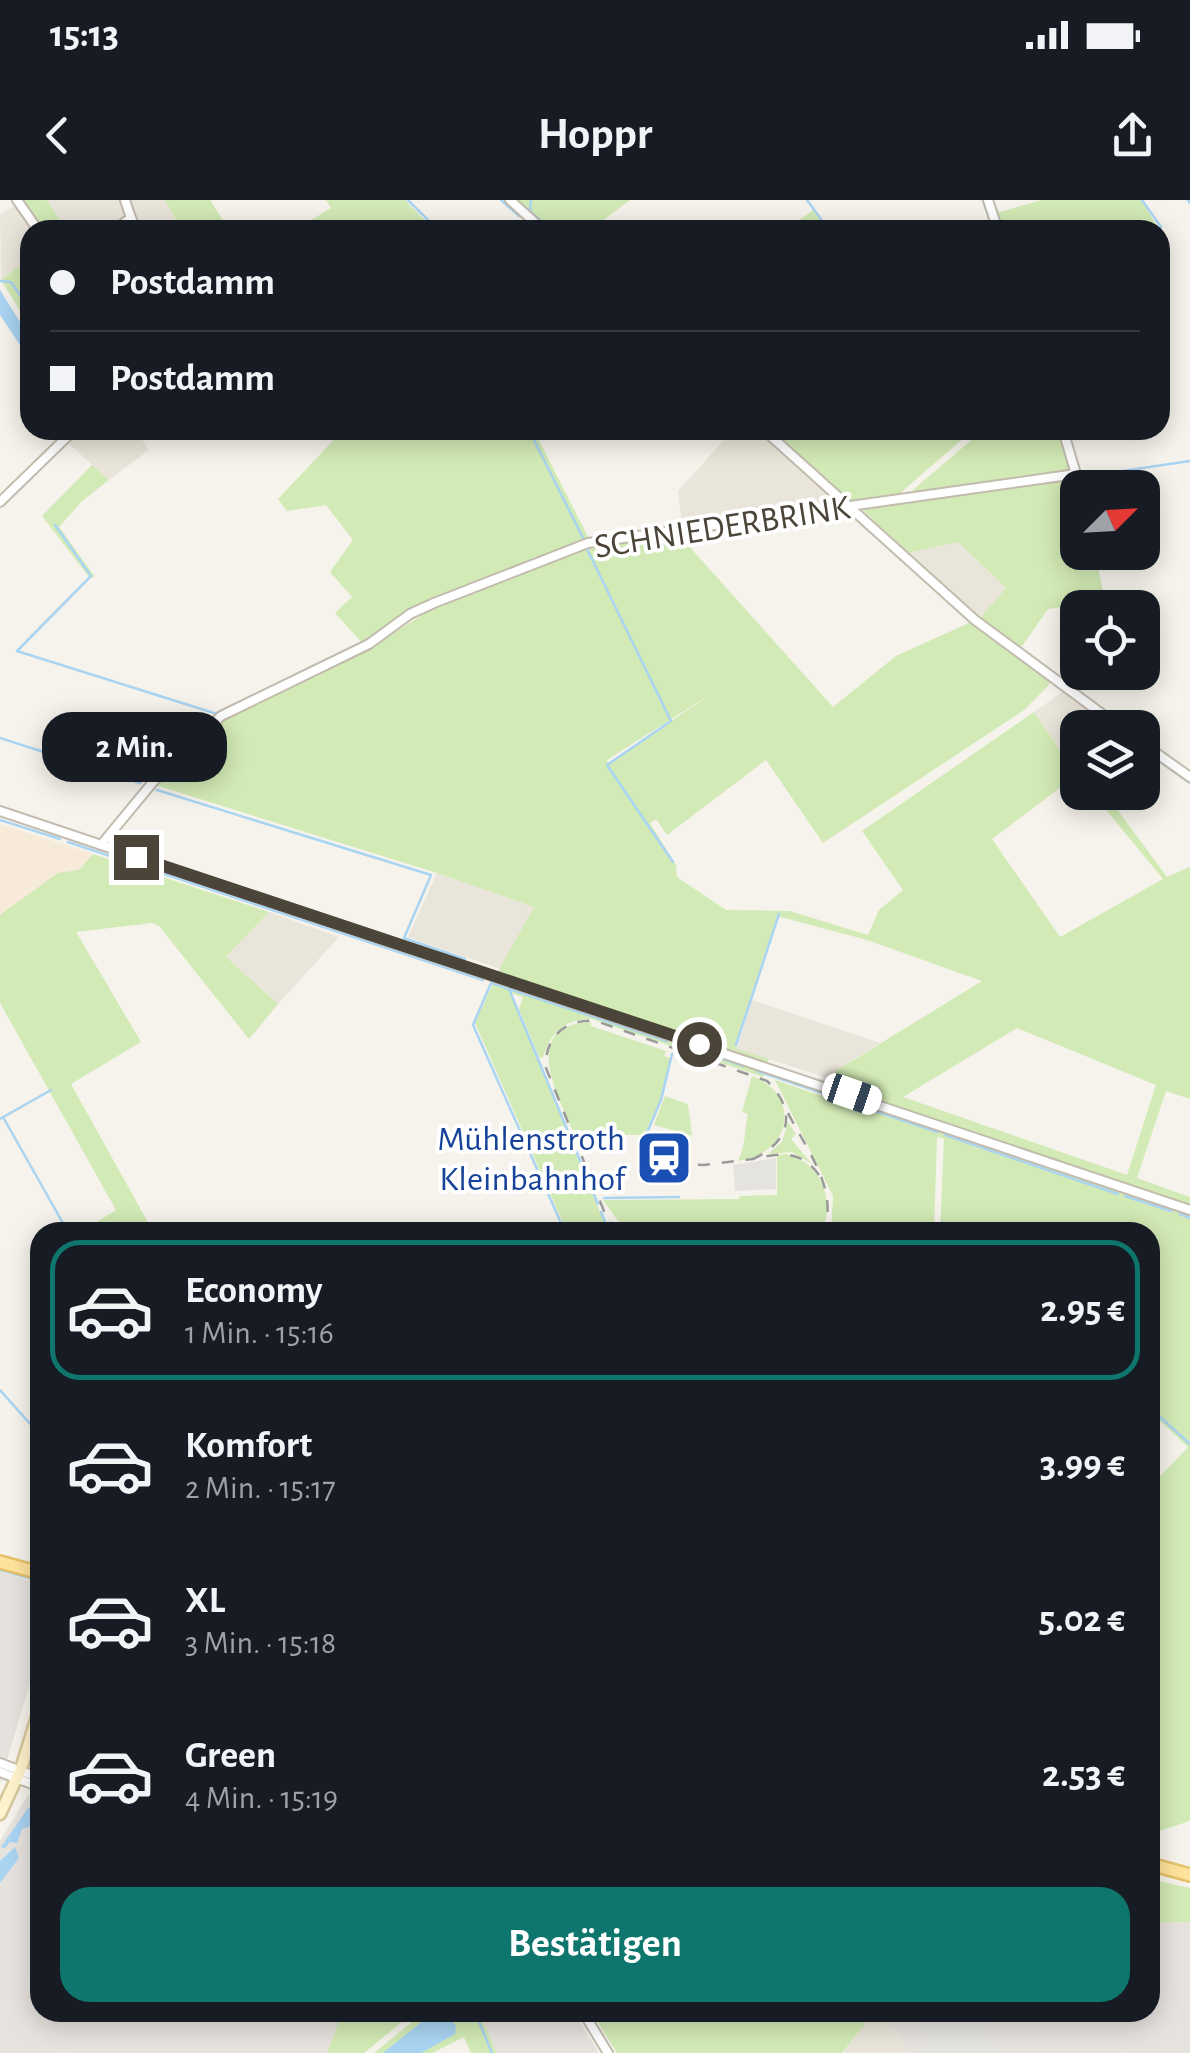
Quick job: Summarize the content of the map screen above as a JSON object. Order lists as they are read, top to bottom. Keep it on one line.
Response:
{"streets":{"street":["SCHNIEDERBRINK"]},"places":{"station":["Mühlenstroth Kleinbahnhof"]},"north":"top right","page":{"status":"15:13","header":"Hoppr","banner":["Postdamm","Postdamm"],"bubble":"2 Min.","list":[{"name":"Economy","note":"1 Min. · 15:16","value":"2.95 €"},{"name":"Komfort","note":"2 Min. · 15:17","value":"3.99 €"},{"name":"XL","note":"3 Min. · 15:18","value":"5.02 €"},{"name":"Green","note":"4 Min. · 15:19","value":"2.53 €"}],"buttons":"Bestätigen"}}
